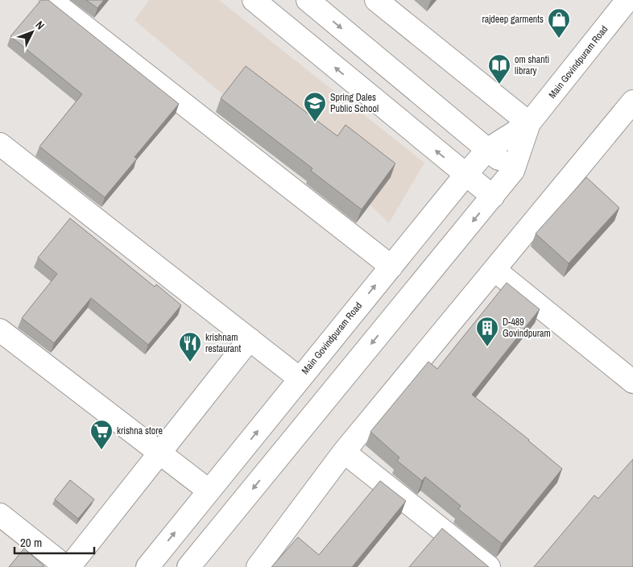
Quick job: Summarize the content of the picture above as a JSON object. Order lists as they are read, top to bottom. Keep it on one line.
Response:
{"streets":{"street":["Main Govindpuram Road"]},"places":{"shop":["rajdeep garments"],"library":["om shanti library"],"school or university":["Spring Dales Public School"],"building":["D-489 Govindpuram"],"restaurant":["krishnam restaurant"],"supermarket":["krishna store"]},"scale_bar":"20 m","north":"top right"}
